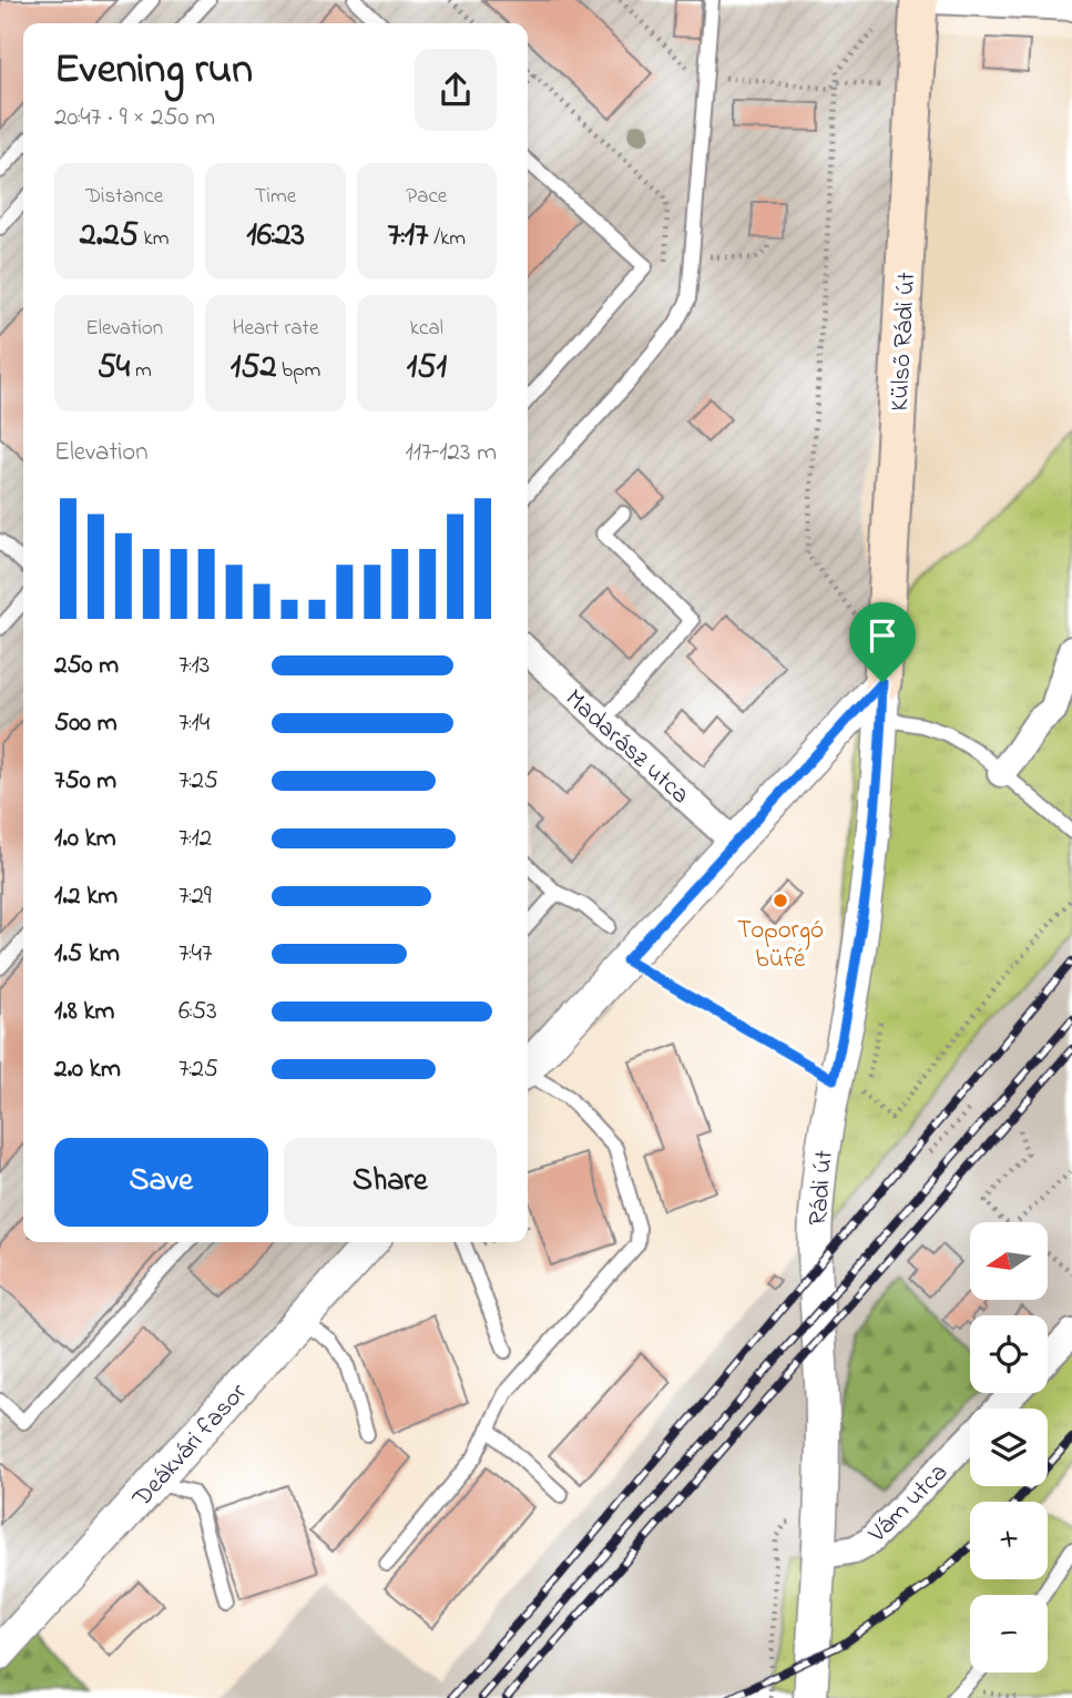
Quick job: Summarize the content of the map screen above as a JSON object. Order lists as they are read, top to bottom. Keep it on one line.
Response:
{"streets":{"main road":["Külső Rádi út"],"street":["Madarász utca","Rádi út","Deákvári fasor","Vám utca"]},"crossings":[["Külső Rádi út","Rádi út"],["Rádi út","Vám utca"]],"places":["Toporgó büfé"],"north":"left","page":{"heading":["Evening run","20:47 · 9 × 250 m"],"stats":[["Distance","2.25 km"],["Time","16:23"],["Pace","7:17 /km"],["Elevation","54 m"],["Heart rate","152 bpm"],["kcal","151"]],"chart":["Elevation","117–123 m"],"list":[{"name":"250 m","note":"7:13"},{"name":"500 m","note":"7:14"},{"name":"750 m","note":"7:25"},{"name":"1.0 km","note":"7:12"},{"name":"1.2 km","note":"7:29"},{"name":"1.5 km","note":"7:47"},{"name":"1.8 km","note":"6:53"},{"name":"2.0 km","note":"7:25"}],"buttons":["Save","Share"],"map_buttons":["+","−"]}}
